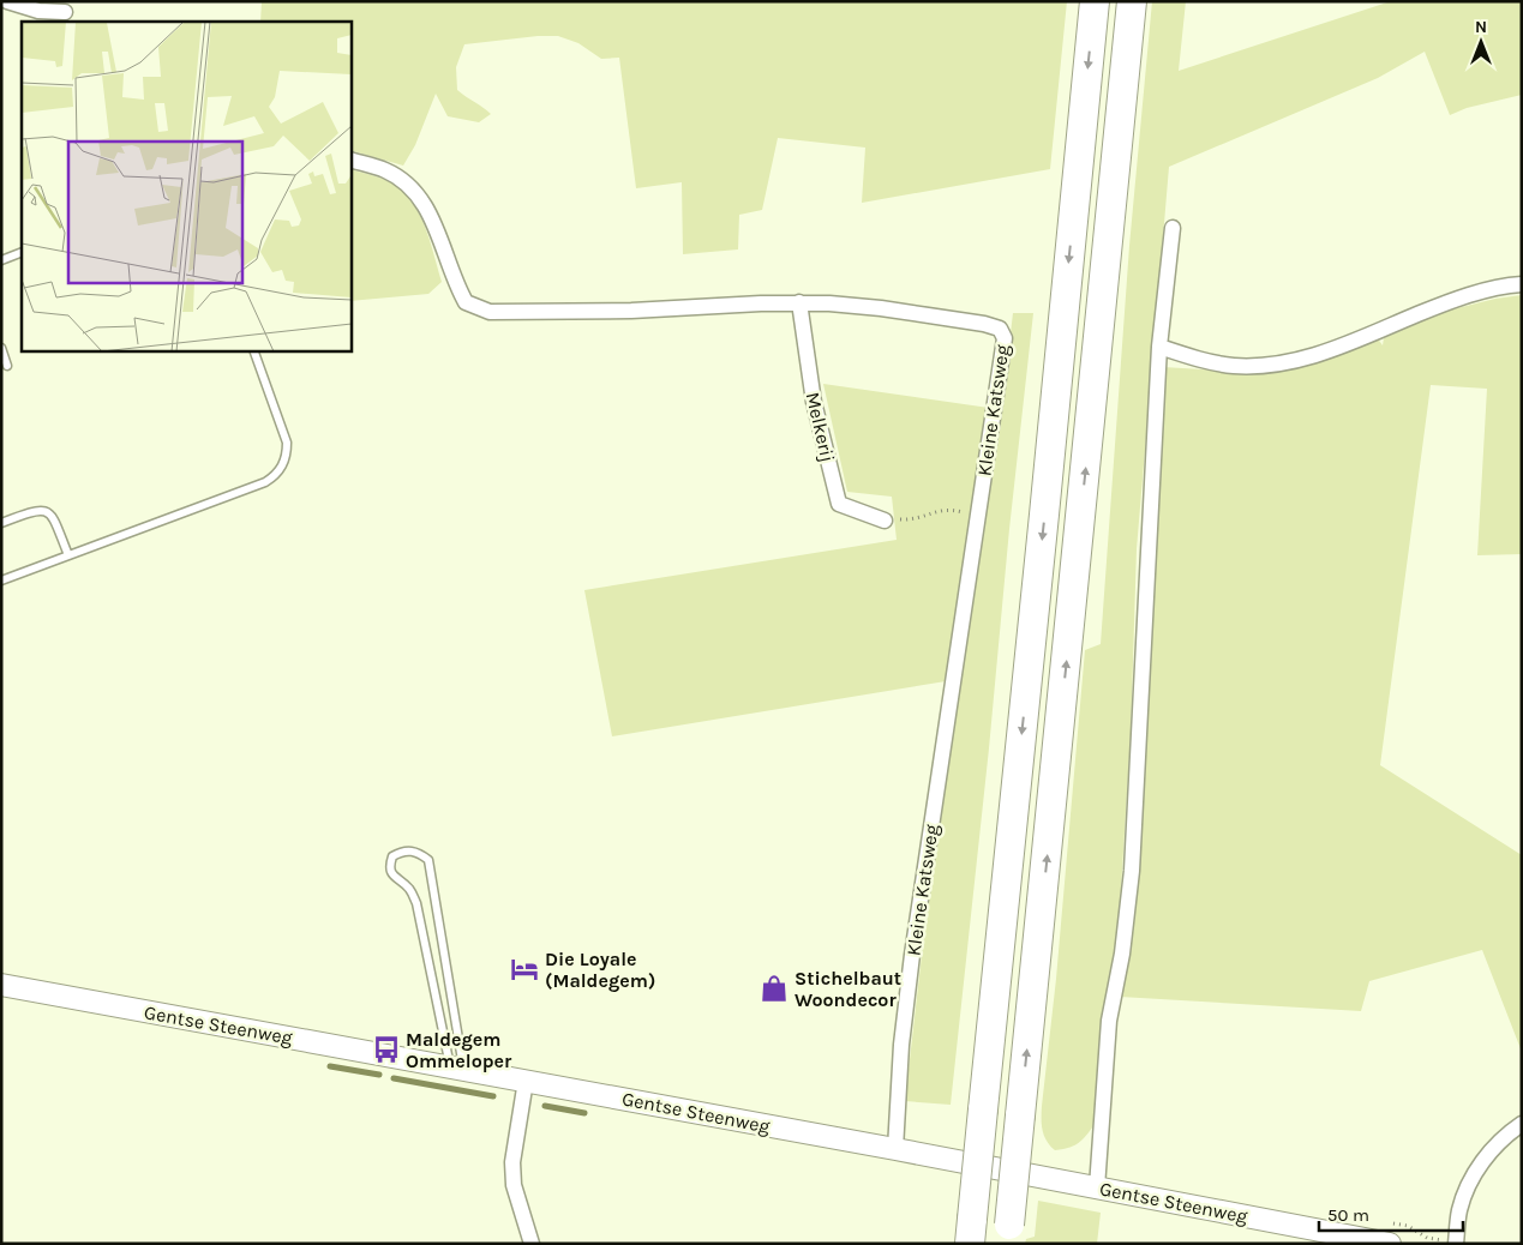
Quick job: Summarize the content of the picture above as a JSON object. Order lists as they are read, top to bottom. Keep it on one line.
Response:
{"streets":{"street":["Kleine Katsweg","Melkerij","Gentse Steenweg"]},"crossings":[["Kleine Katsweg","Melkerij"],["Kleine Katsweg","Gentse Steenweg"]],"places":{"hotel":["Die Loyale (Maldegem)"],"shop":["Stichelbaut Woondecor"],"bus stop":["Maldegem Ommeloper"]},"scale_bar":"50 m","north":"top"}
